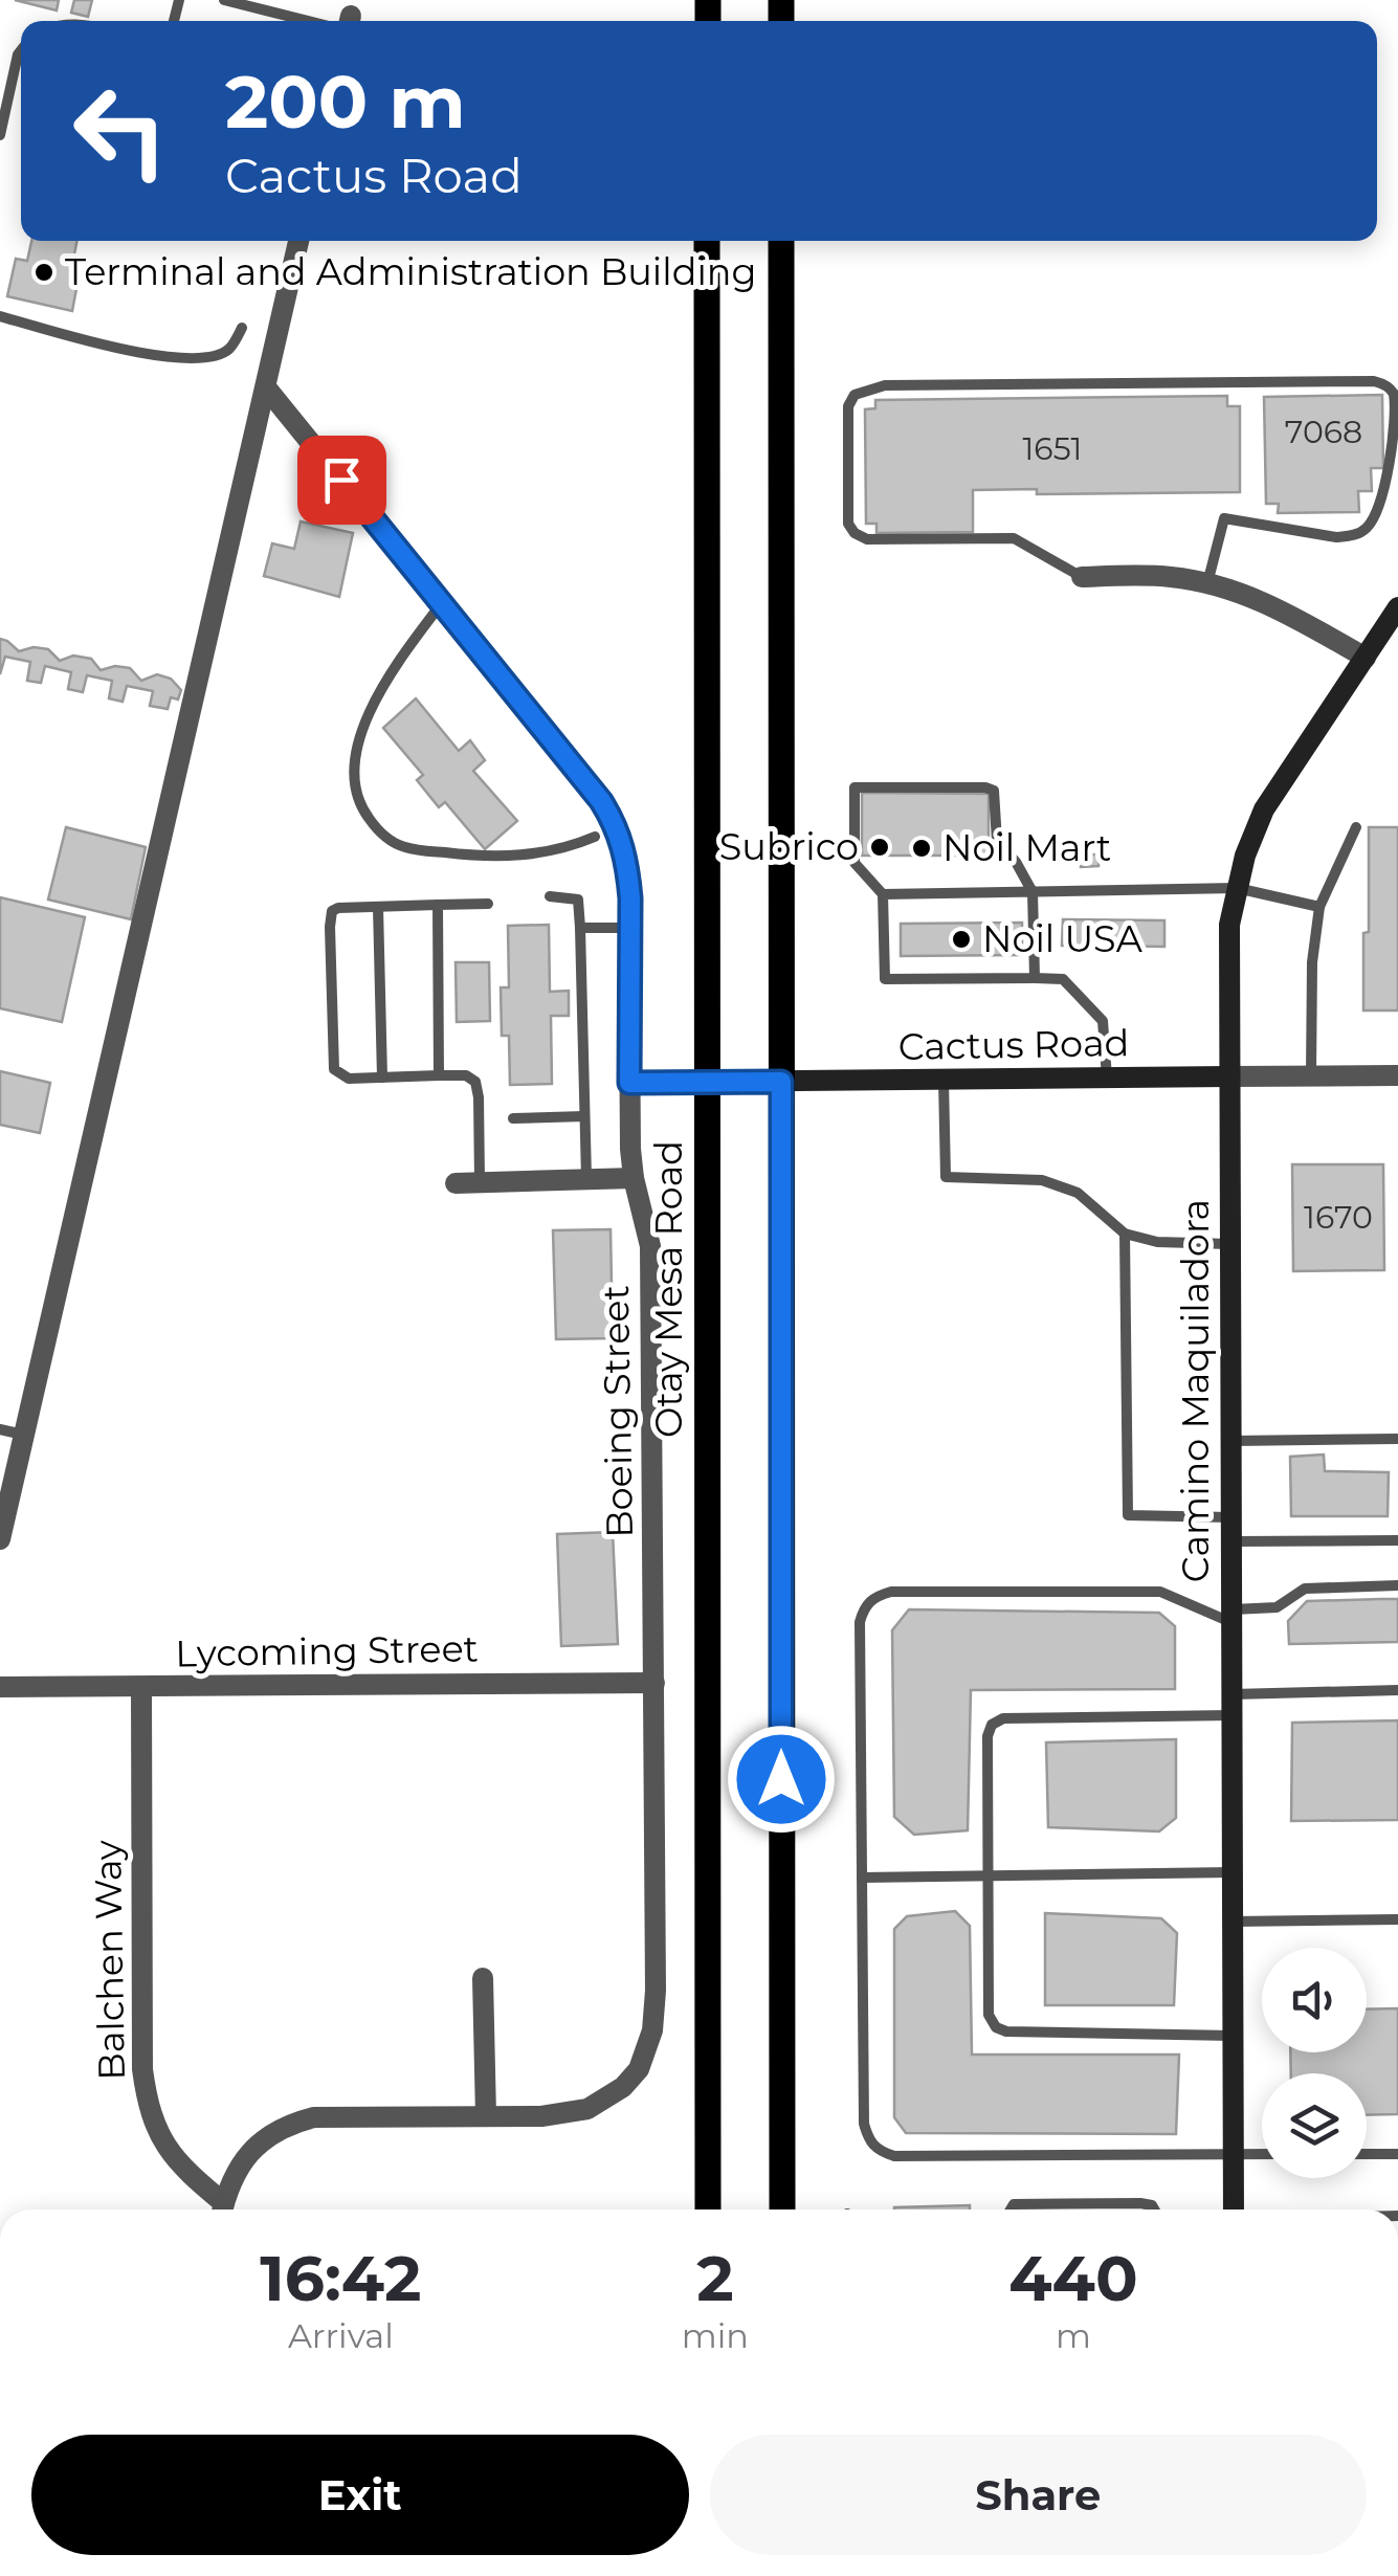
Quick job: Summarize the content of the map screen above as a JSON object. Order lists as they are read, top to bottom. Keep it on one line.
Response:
{"streets":{"main road":["Otay Mesa Road"],"street":["Cactus Road","Camino Maquiladora","Boeing Street","Lycoming Street","Balchen Way"]},"crossings":[["Cactus Road","Otay Mesa Road"],["Cactus Road","Camino Maquiladora"],["Cactus Road","Boeing Street"],["Boeing Street","Lycoming Street"],["Lycoming Street","Balchen Way"]],"places":["Terminal and Administration Building","Subrico","Noil Mart","Noil USA"],"house_numbers":["7068","1651","1670"],"page":{"turn":["200 m","Cactus Road"],"eta":["16:42","Arrival","2","min","440","m"],"buttons":["Exit","Share"]}}
